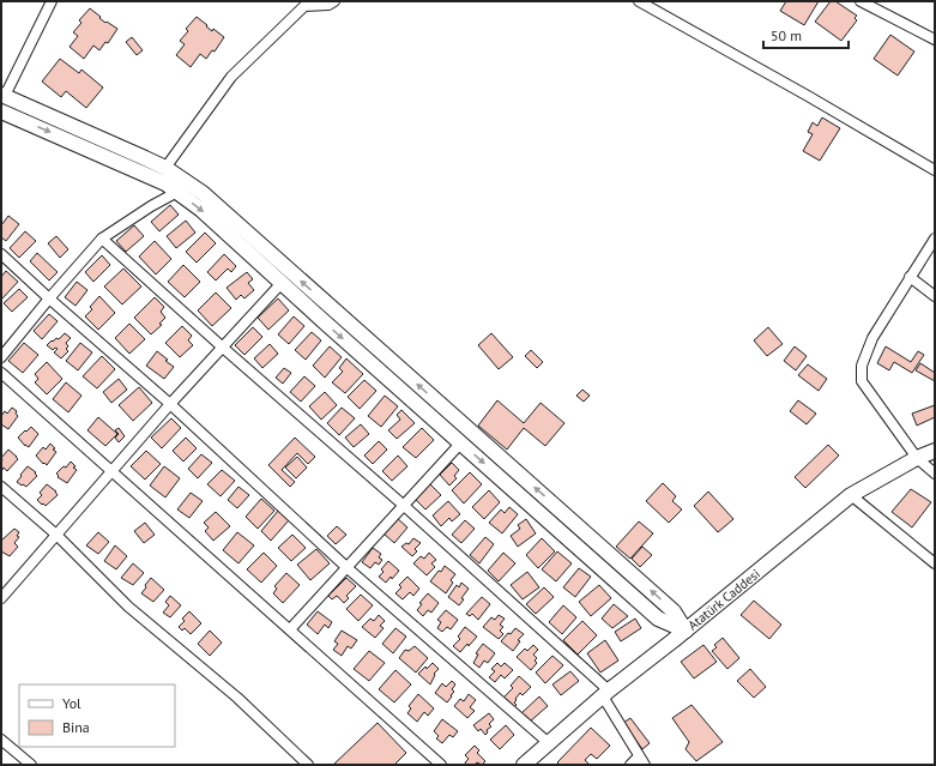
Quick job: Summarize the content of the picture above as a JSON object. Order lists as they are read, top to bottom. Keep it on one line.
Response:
{"streets":{"street":["Atatürk Caddesi"]},"legend":["Yol","Bina"],"scale_bar":"50 m"}
